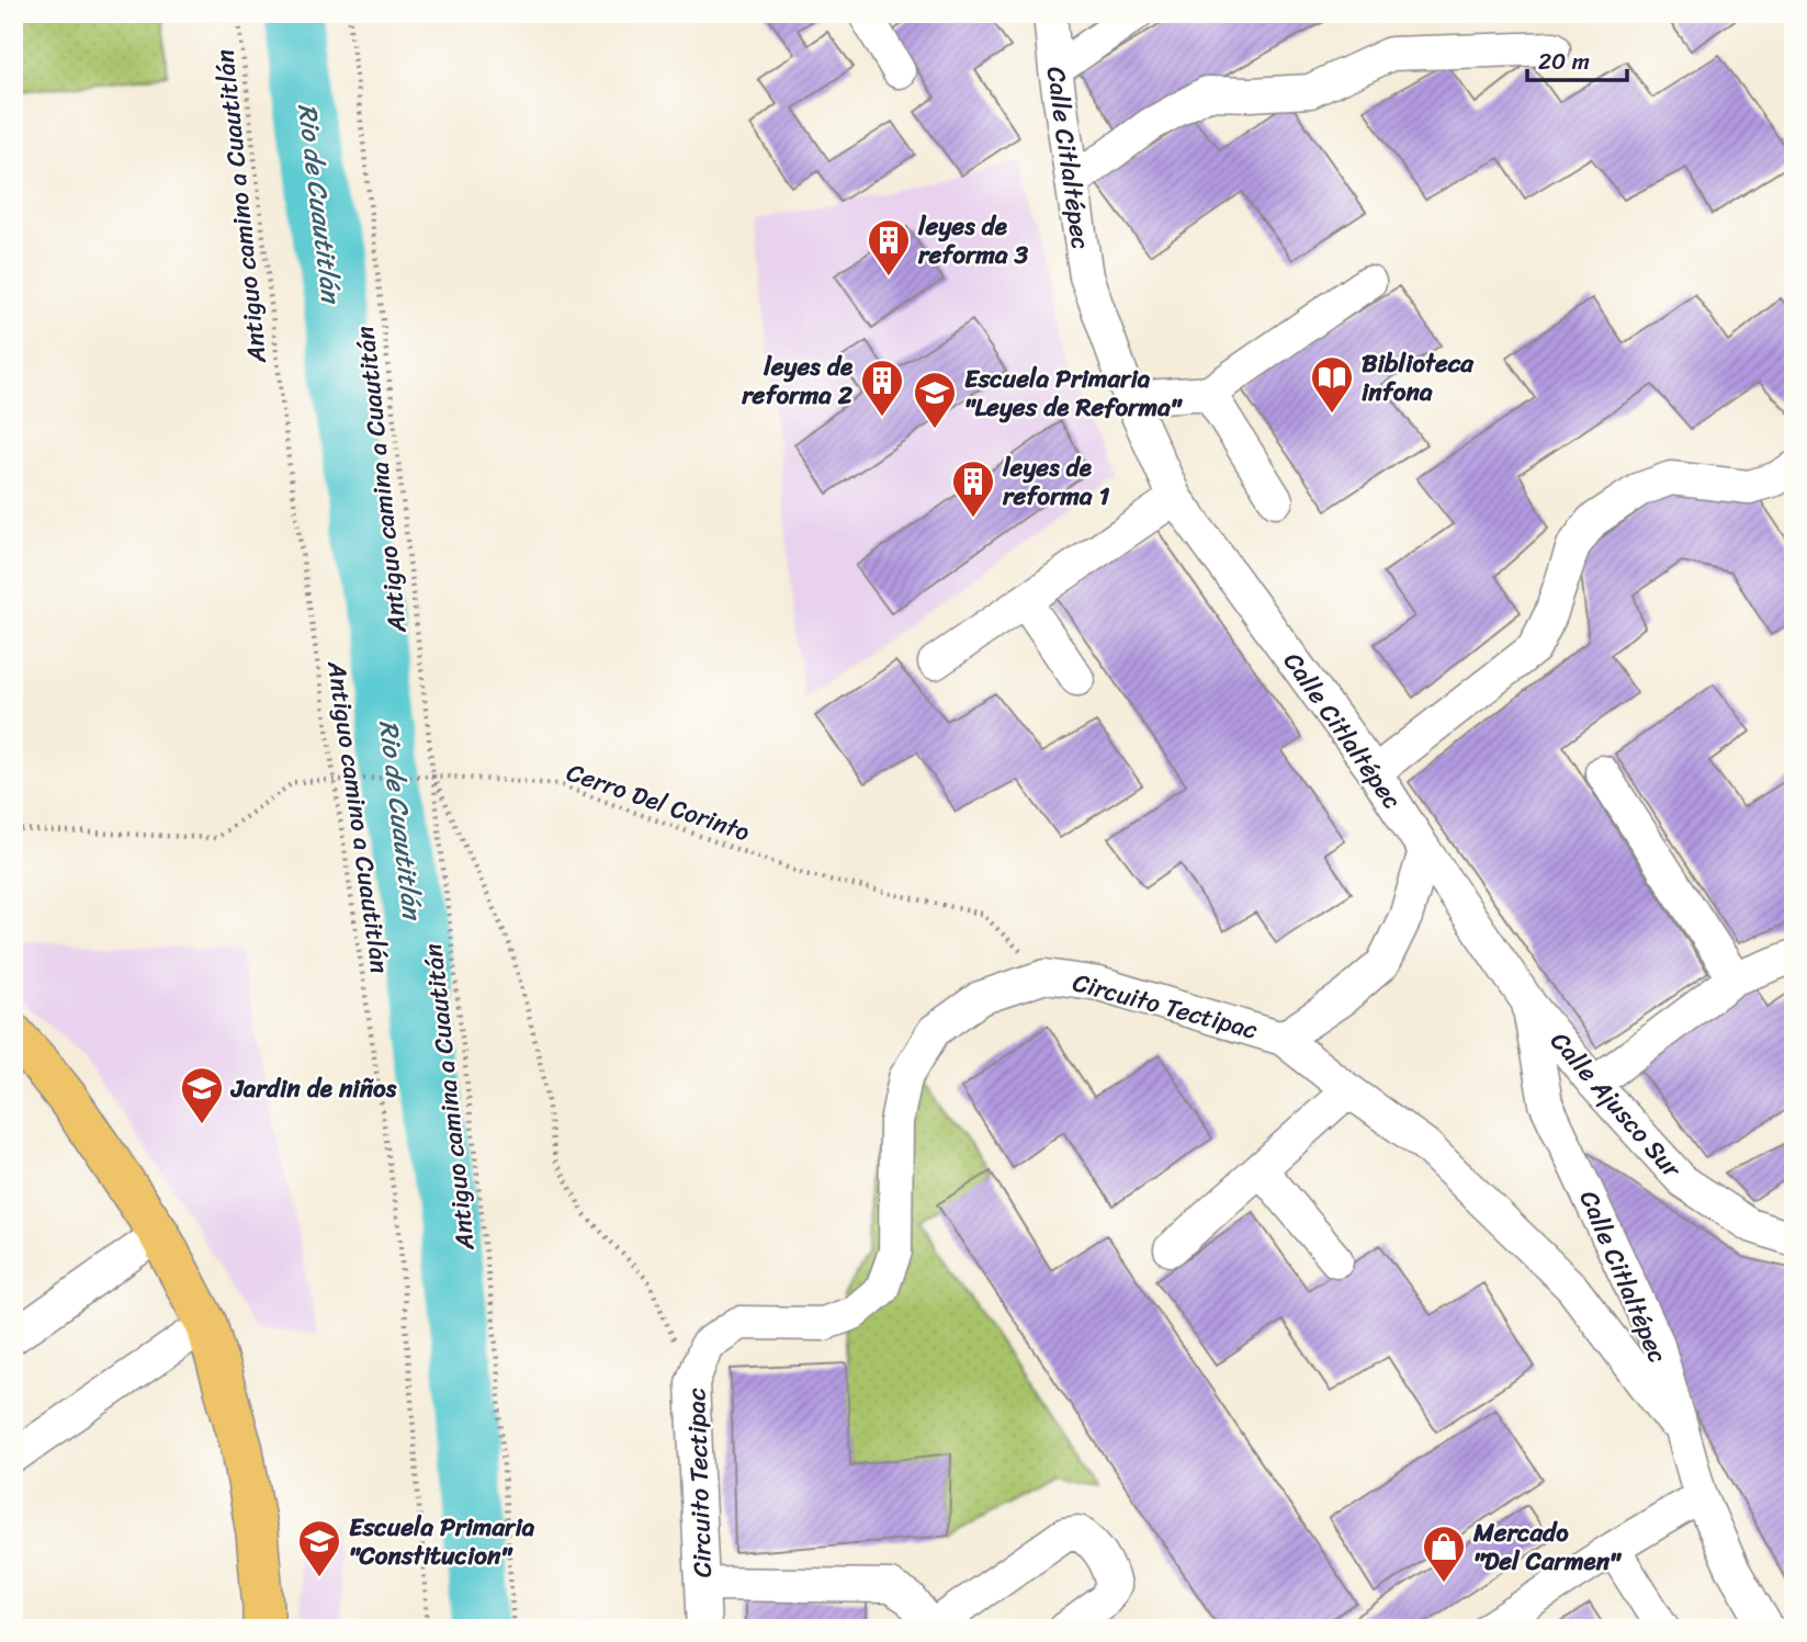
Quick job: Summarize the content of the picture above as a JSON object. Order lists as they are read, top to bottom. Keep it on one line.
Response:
{"streets":{"street":["Calle Citlaltépec","Circuito Tectipac","Calle Ajusco Sur"],"path":["Antiguo camino a Cuautitlán","Antiguo camina a Cuautitán","Cerro Del Corinto"]},"crossings":[["Calle Citlaltépec","Calle Ajusco Sur"],["Antiguo camina a Cuautitán","Cerro Del Corinto"],["Cerro Del Corinto","Circuito Tectipac"]],"water":["Rio de Cuautitlán"],"places":{"building":["leyes de reforma 3","leyes de reforma 2","leyes de reforma 1"],"library":["Biblioteca infona"],"school or university":["Escuela Primaria \"Leyes de Reforma\"","Jardin de niños","Escuela Primaria \"Constitucion\""],"shop":["Mercado \"Del Carmen\""]},"scale_bar":"20 m"}
